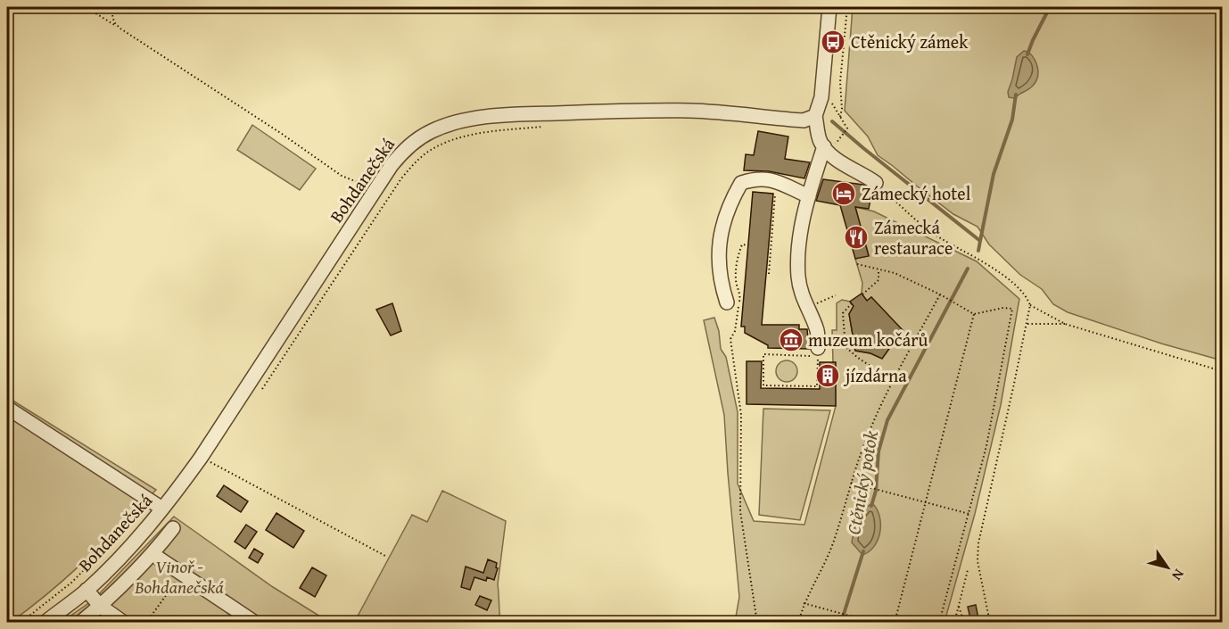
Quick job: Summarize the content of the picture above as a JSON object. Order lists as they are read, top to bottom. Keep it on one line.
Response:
{"streets":{"street":["Bohdanečská"]},"water":["Ctěnický potok"],"parks":["Vinoř - Bohdanečská"],"places":{"bus stop":["Ctěnický zámek"],"hotel":["Zámecký hotel"],"restaurant":["Zámecká restaurace"],"museum":["muzeum kočárů"],"building":["jízdárna"]},"north":"bottom right"}
